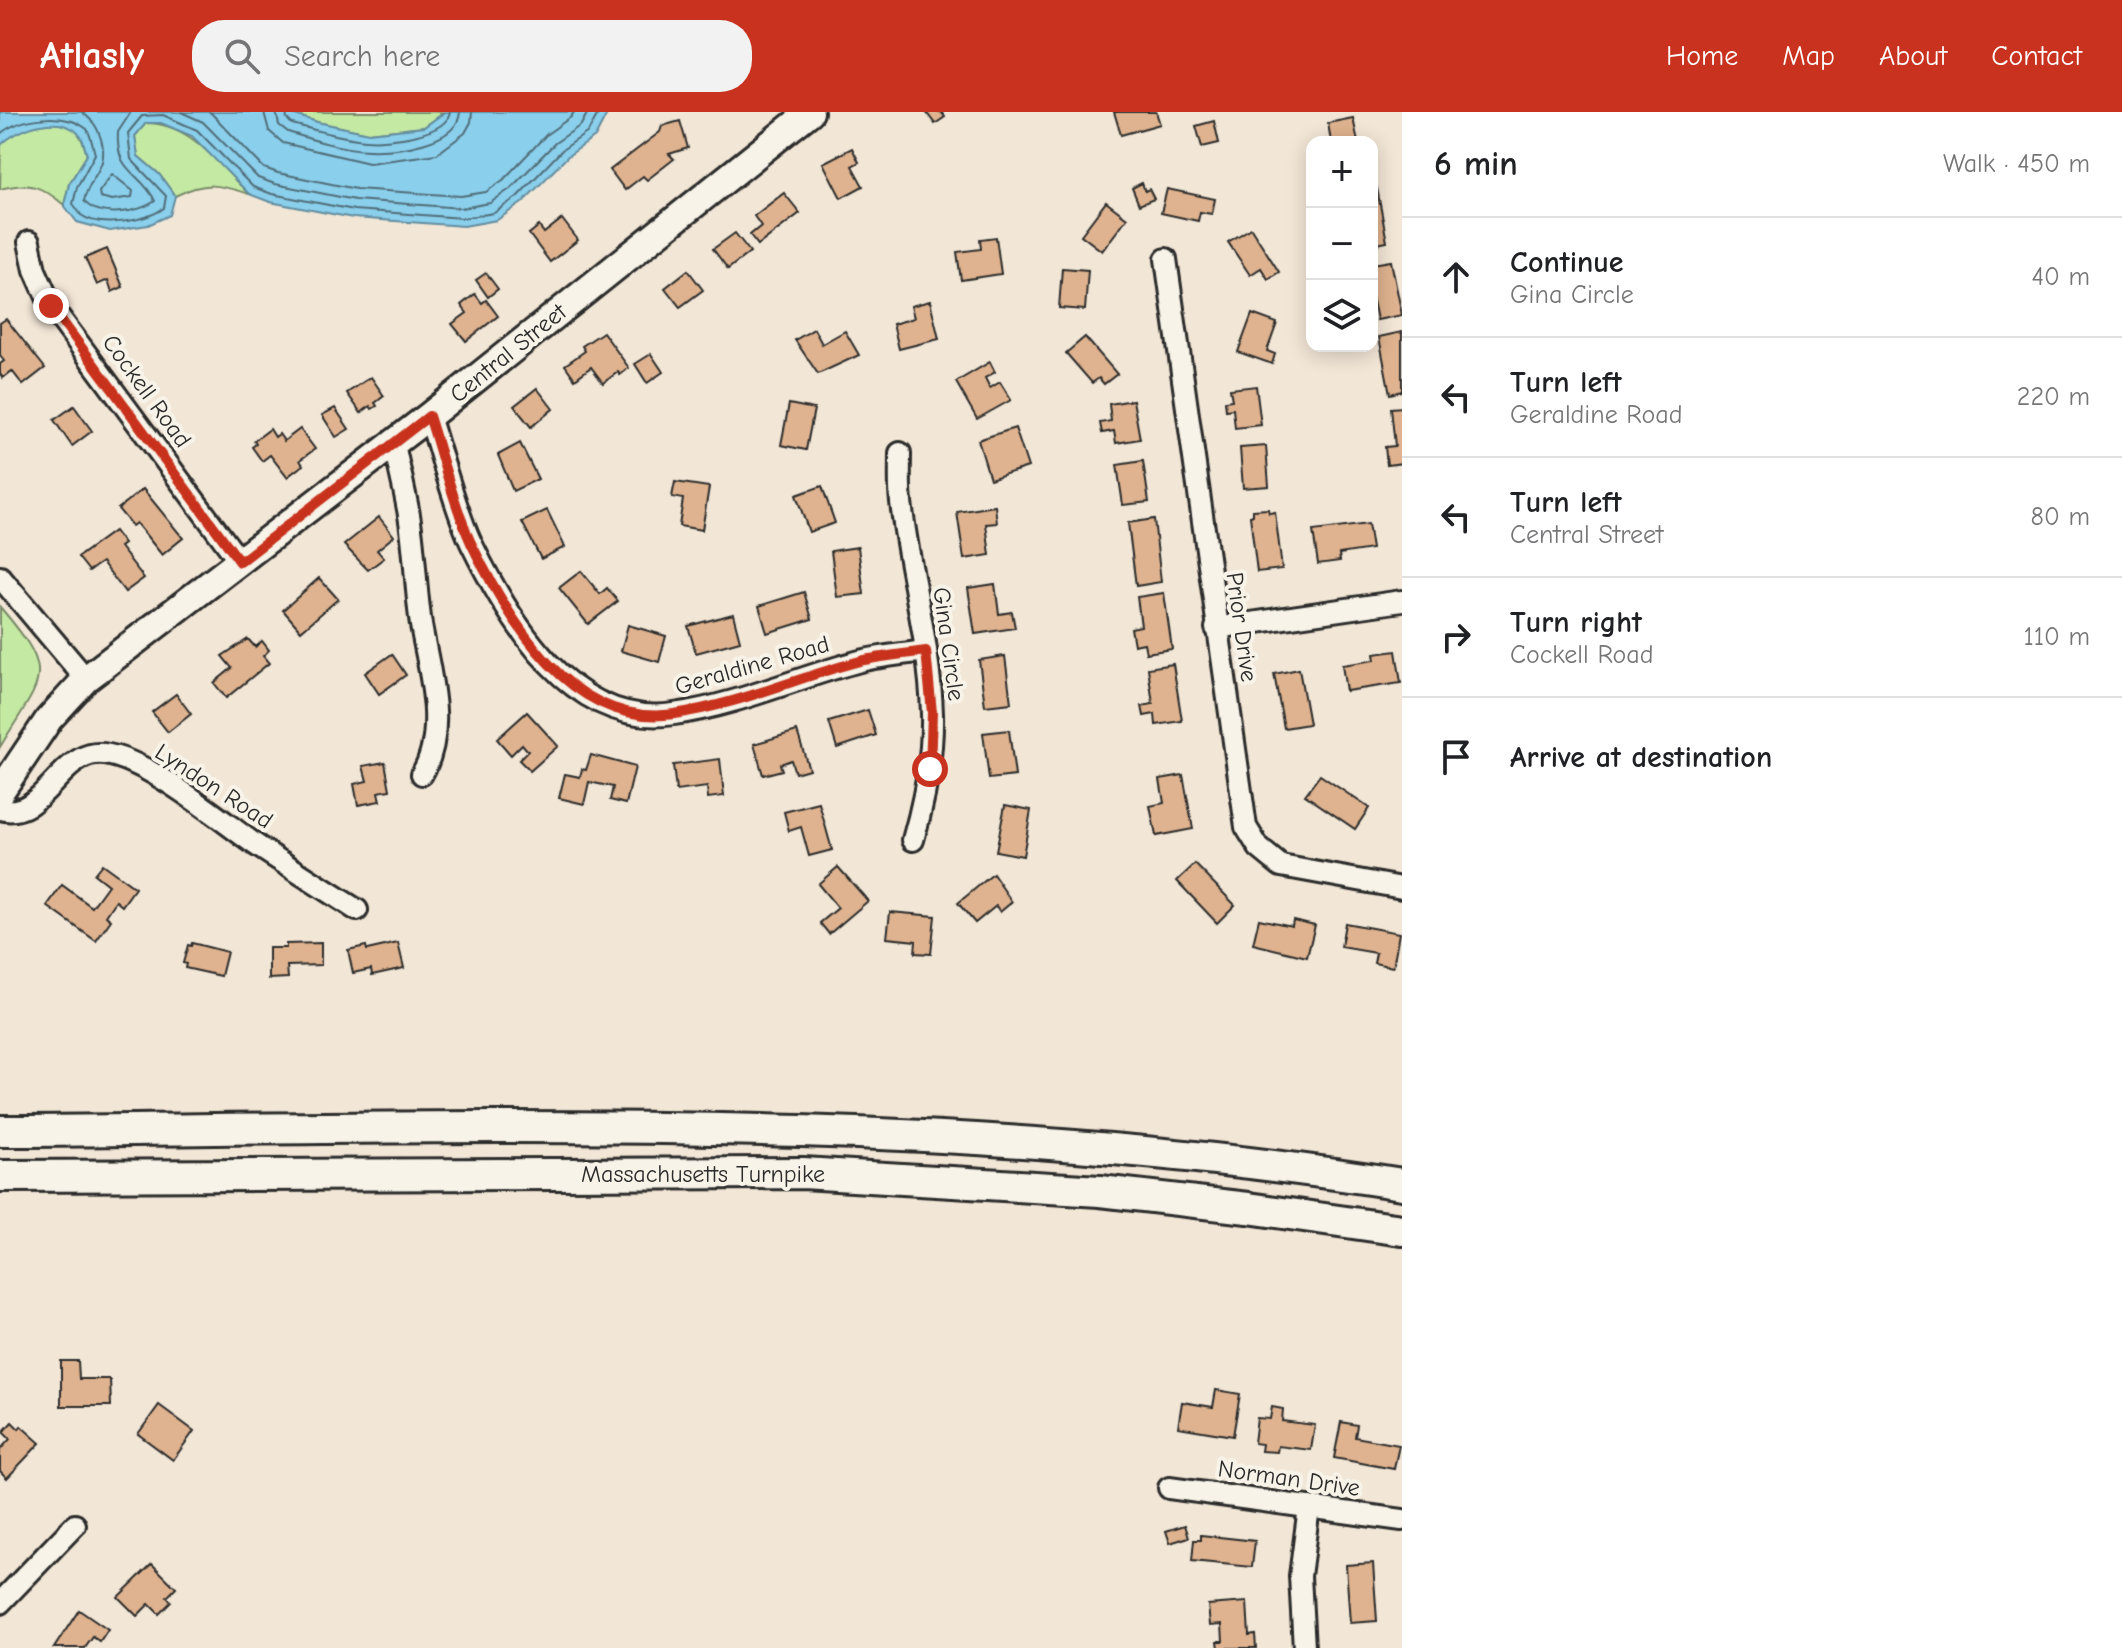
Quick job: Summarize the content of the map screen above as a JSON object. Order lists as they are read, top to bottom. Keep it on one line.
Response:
{"streets":{"highway":["Massachusetts Turnpike"],"main road":["Central Street"],"street":["Cockell Road","Prior Drive","Gina Circle","Geraldine Road","Lyndon Road","Norman Drive"]},"crossings":[["Central Street","Cockell Road"],["Central Street","Geraldine Road"],["Gina Circle","Geraldine Road"]],"page":{"header":"Atlasly","search":"Search here","nav":["Home","Map","About","Contact"],"heading":["6 min","Walk · 450 m"],"map_buttons":["+","−"],"list":[["Continue","Gina Circle","40 m"],["Turn left","Geraldine Road","220 m"],["Turn left","Central Street","80 m"],["Turn right","Cockell Road","110 m"],"Arrive at destination"]}}
